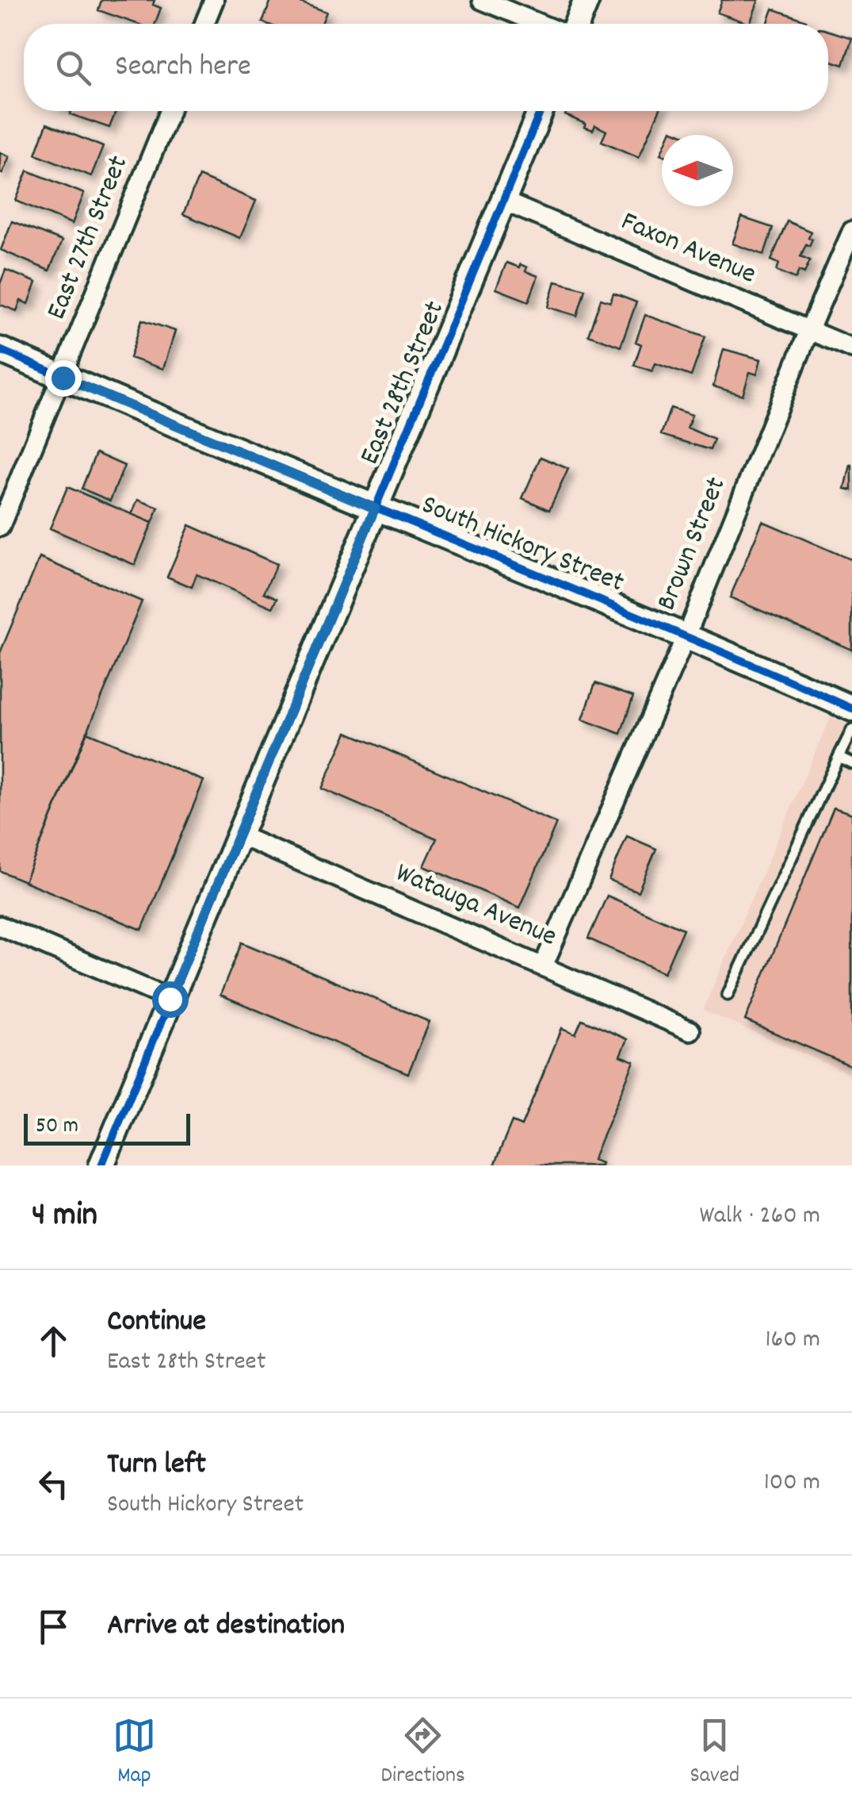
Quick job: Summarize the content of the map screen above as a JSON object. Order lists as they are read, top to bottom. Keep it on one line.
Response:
{"streets":{"street":["East 27th Street","Faxon Avenue","East 28th Street","Brown Street","South Hickory Street","Watauga Avenue"]},"crossings":[["East 27th Street","South Hickory Street"],["Faxon Avenue","East 28th Street"],["Faxon Avenue","Brown Street"],["East 28th Street","South Hickory Street"],["East 28th Street","Watauga Avenue"],["Brown Street","South Hickory Street"],["Brown Street","Watauga Avenue"]],"scale_bar":"50 m","north":"left","page":{"search":"Search here","scale":"50 m","heading":["4 min","Walk · 260 m"],"list":[["Continue","East 28th Street","160 m"],["Turn left","South Hickory Street","100 m"],"Arrive at destination"],"nav":["Map","Directions","Saved"]}}
